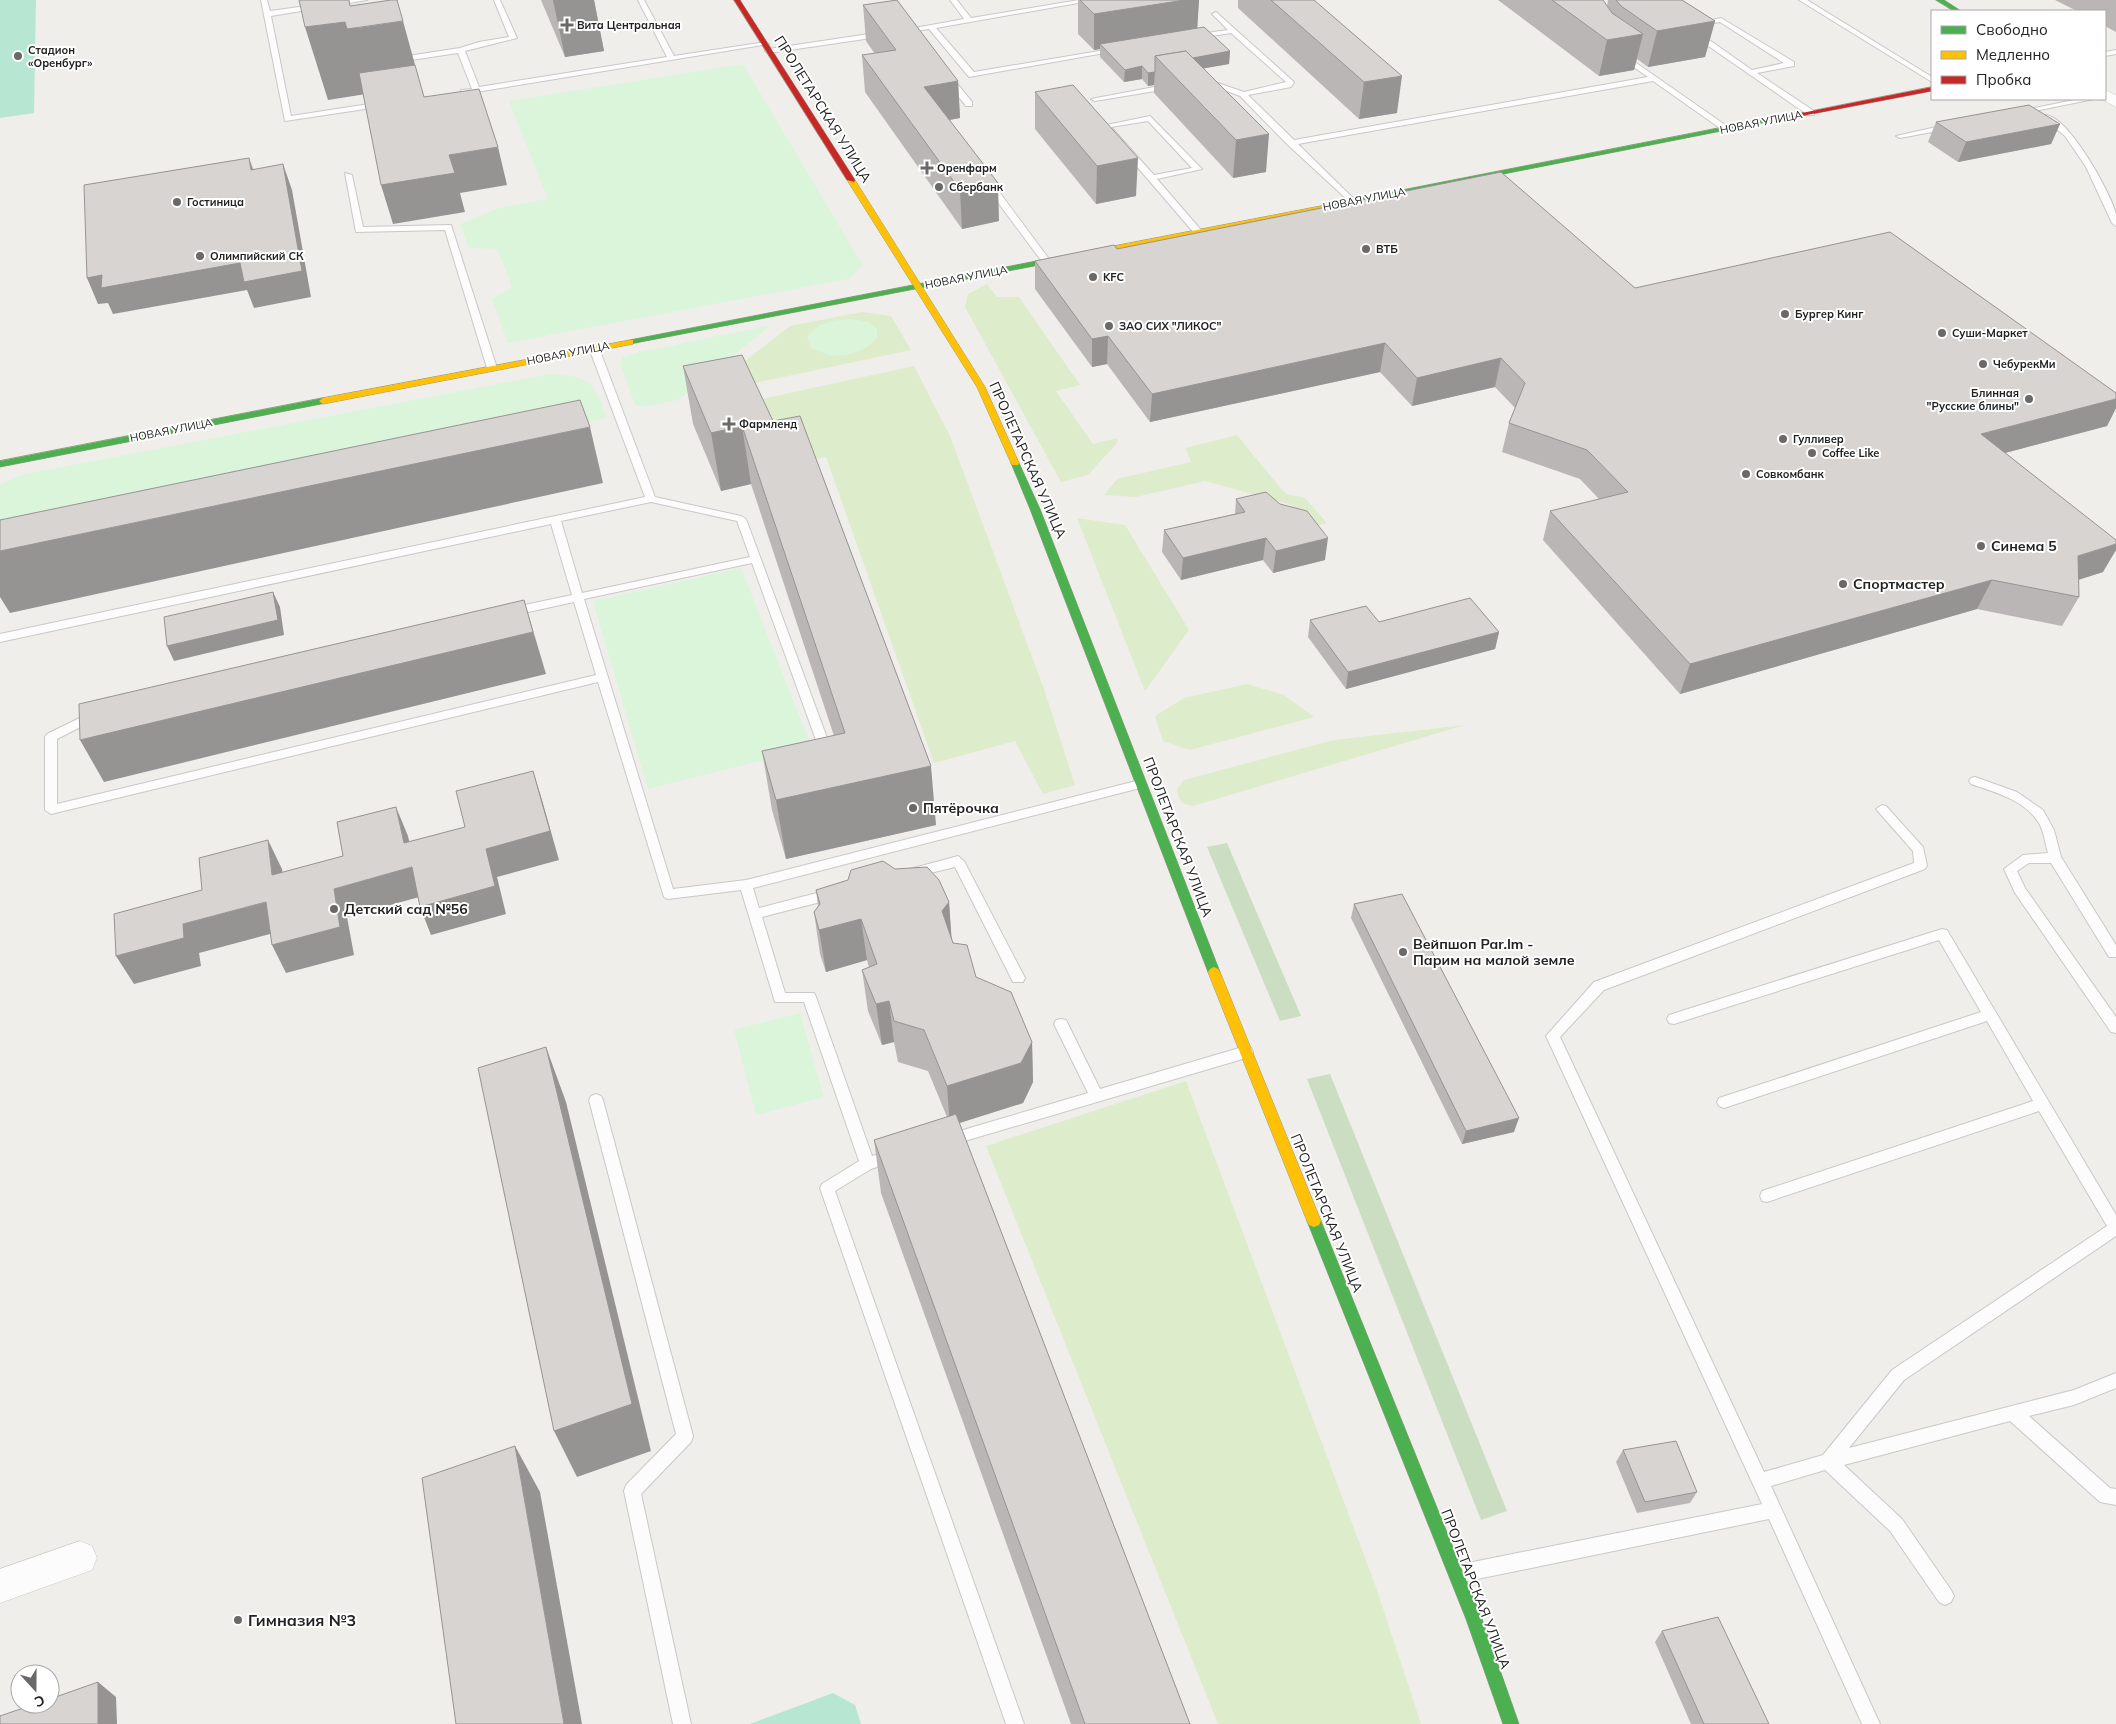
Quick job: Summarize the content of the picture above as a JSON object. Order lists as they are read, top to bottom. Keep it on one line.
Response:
{"streets":{"main road":["ПРОЛЕТАРСКАЯ УЛИЦА","НОВАЯ УЛИЦА"]},"crossings":[["ПРОЛЕТАРСКАЯ УЛИЦА","НОВАЯ УЛИЦА"]],"places":{"health":["Вита Центральная","Оренфарм","Фармленд"],"other":["Стадион «Оренбург»","Сбербанк","Гостиница","ВТБ","Олимпийский СК","KFC","Бургер Кинг","ЗАО СИХ \"ЛИКОС\"","Суши-Маркет","ЧебурекМи","Блинная \"Русские блины\"","Гулливер","Coffee Like","Совкомбанк","Синема 5","Спортмастер","Пятёрочка","Детский сад №56","Вейпшоп Par.Im - Парим на малой земле","Гимназия №3"]},"legend":["Свободно","Медленно","Пробка"],"north":"bottom"}
